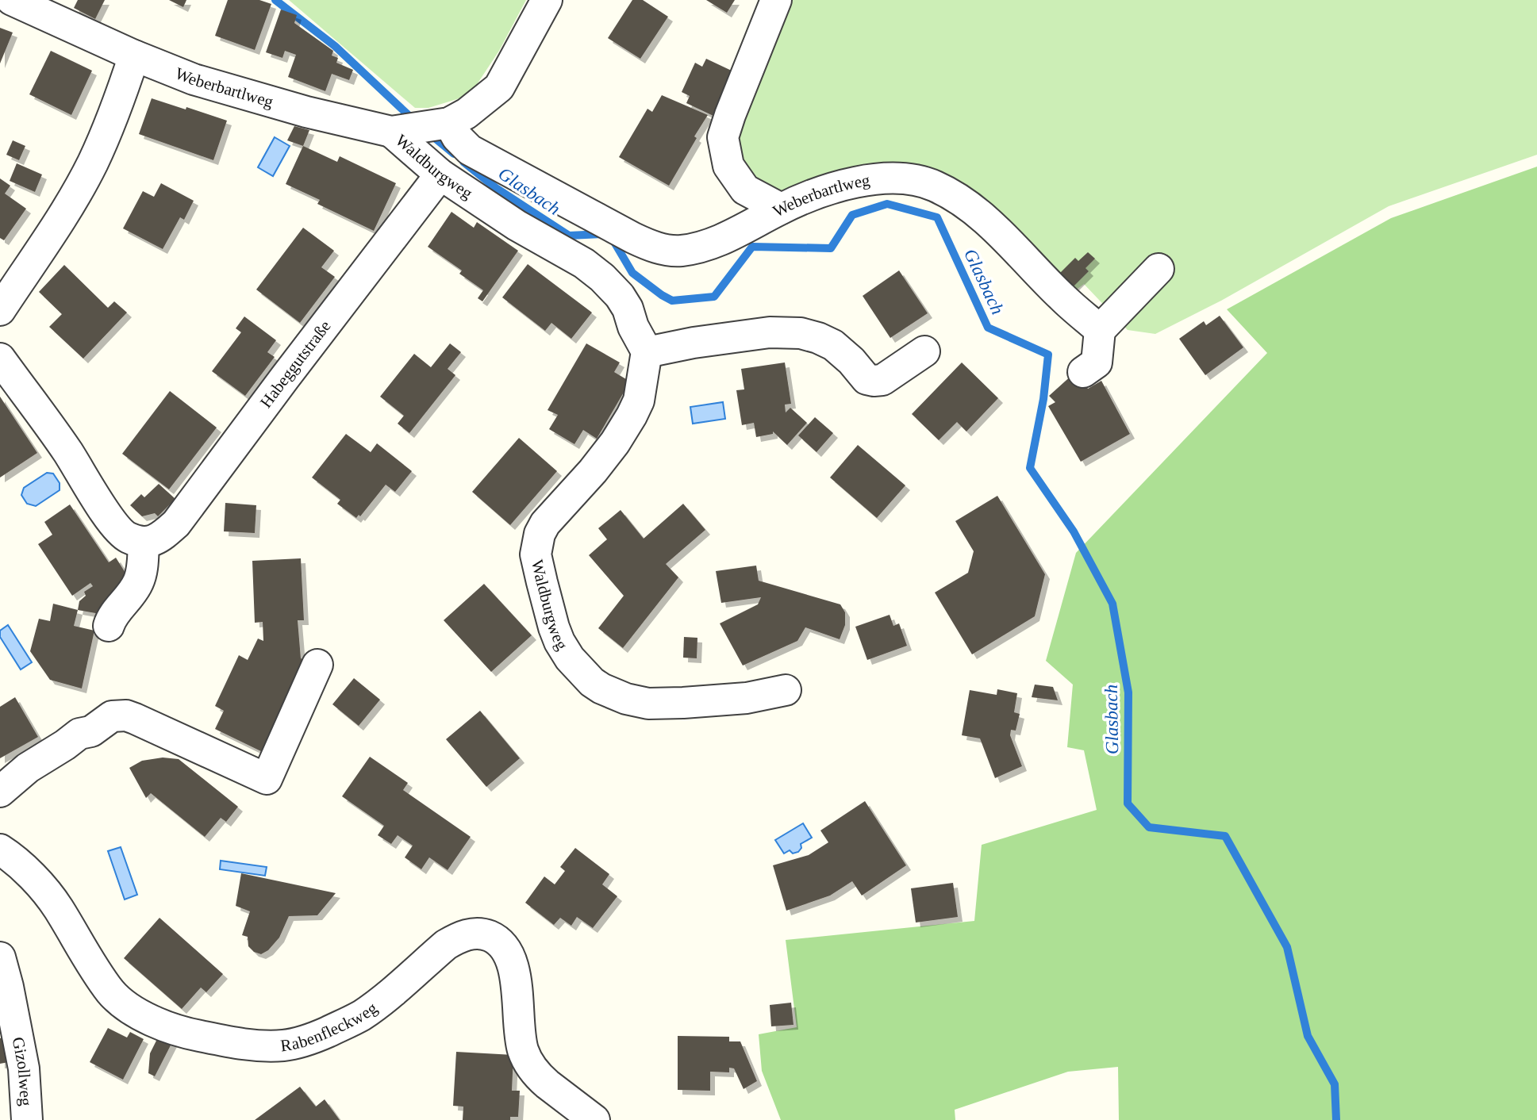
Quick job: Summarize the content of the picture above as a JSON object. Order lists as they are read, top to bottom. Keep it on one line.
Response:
{"streets":{"street":["Weberbartlweg","Waldburgweg","Habeggutstraße","Rabenfleckweg","Gizollweg"]},"crossings":[["Weberbartlweg","Waldburgweg"],["Waldburgweg","Habeggutstraße"]],"water":["Glasbach"]}
